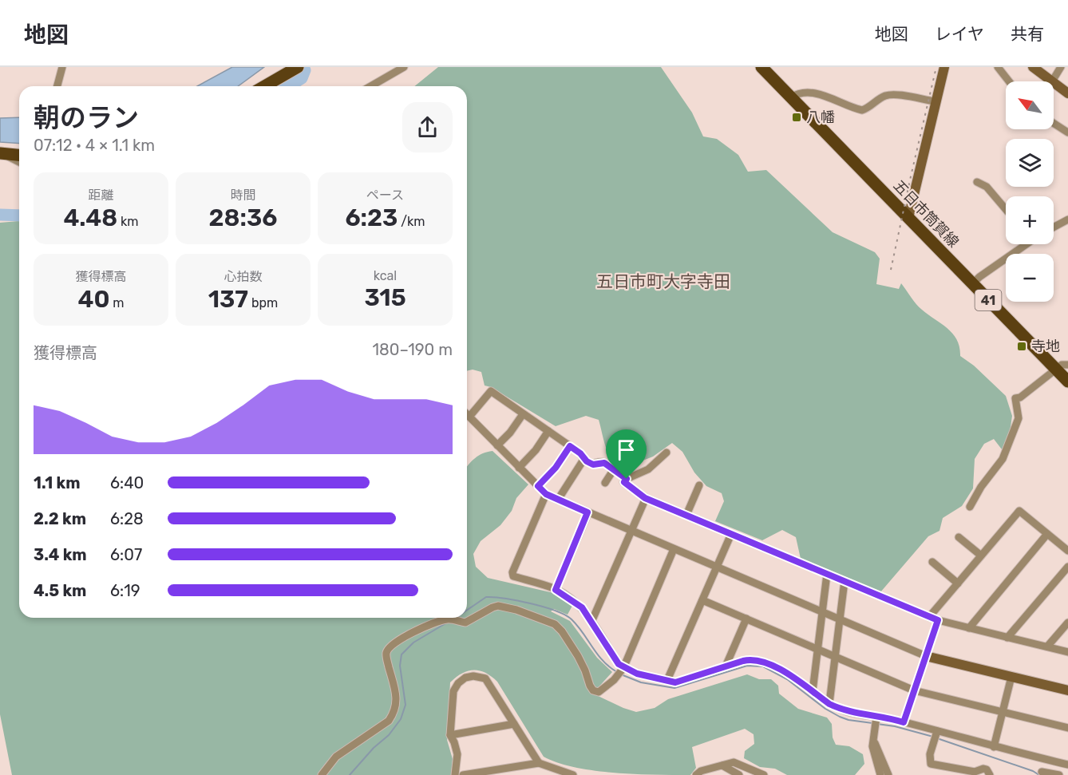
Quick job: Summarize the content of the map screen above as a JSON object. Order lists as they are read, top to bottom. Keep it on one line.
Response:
{"streets":{"main road":["五日市筒賀線","41"]},"districts":["五日市町大字寺田"],"places":{"transit":["八幡","寺地"]},"north":"top left","page":{"header":"地図","nav":["地図","レイヤ","共有"],"map_buttons":["+","−"],"heading":["朝のラン","07:12 · 4 × 1.1 km"],"stats":[["距離","4.48 km"],["時間","28:36"],["ペース","6:23 /km"],["獲得標高","40 m"],["心拍数","137 bpm"],["kcal","315"]],"chart":["獲得標高","180–190 m"],"list":[{"name":"1.1 km","note":"6:40"},{"name":"2.2 km","note":"6:28"},{"name":"3.4 km","note":"6:07"},{"name":"4.5 km","note":"6:19"}]}}
